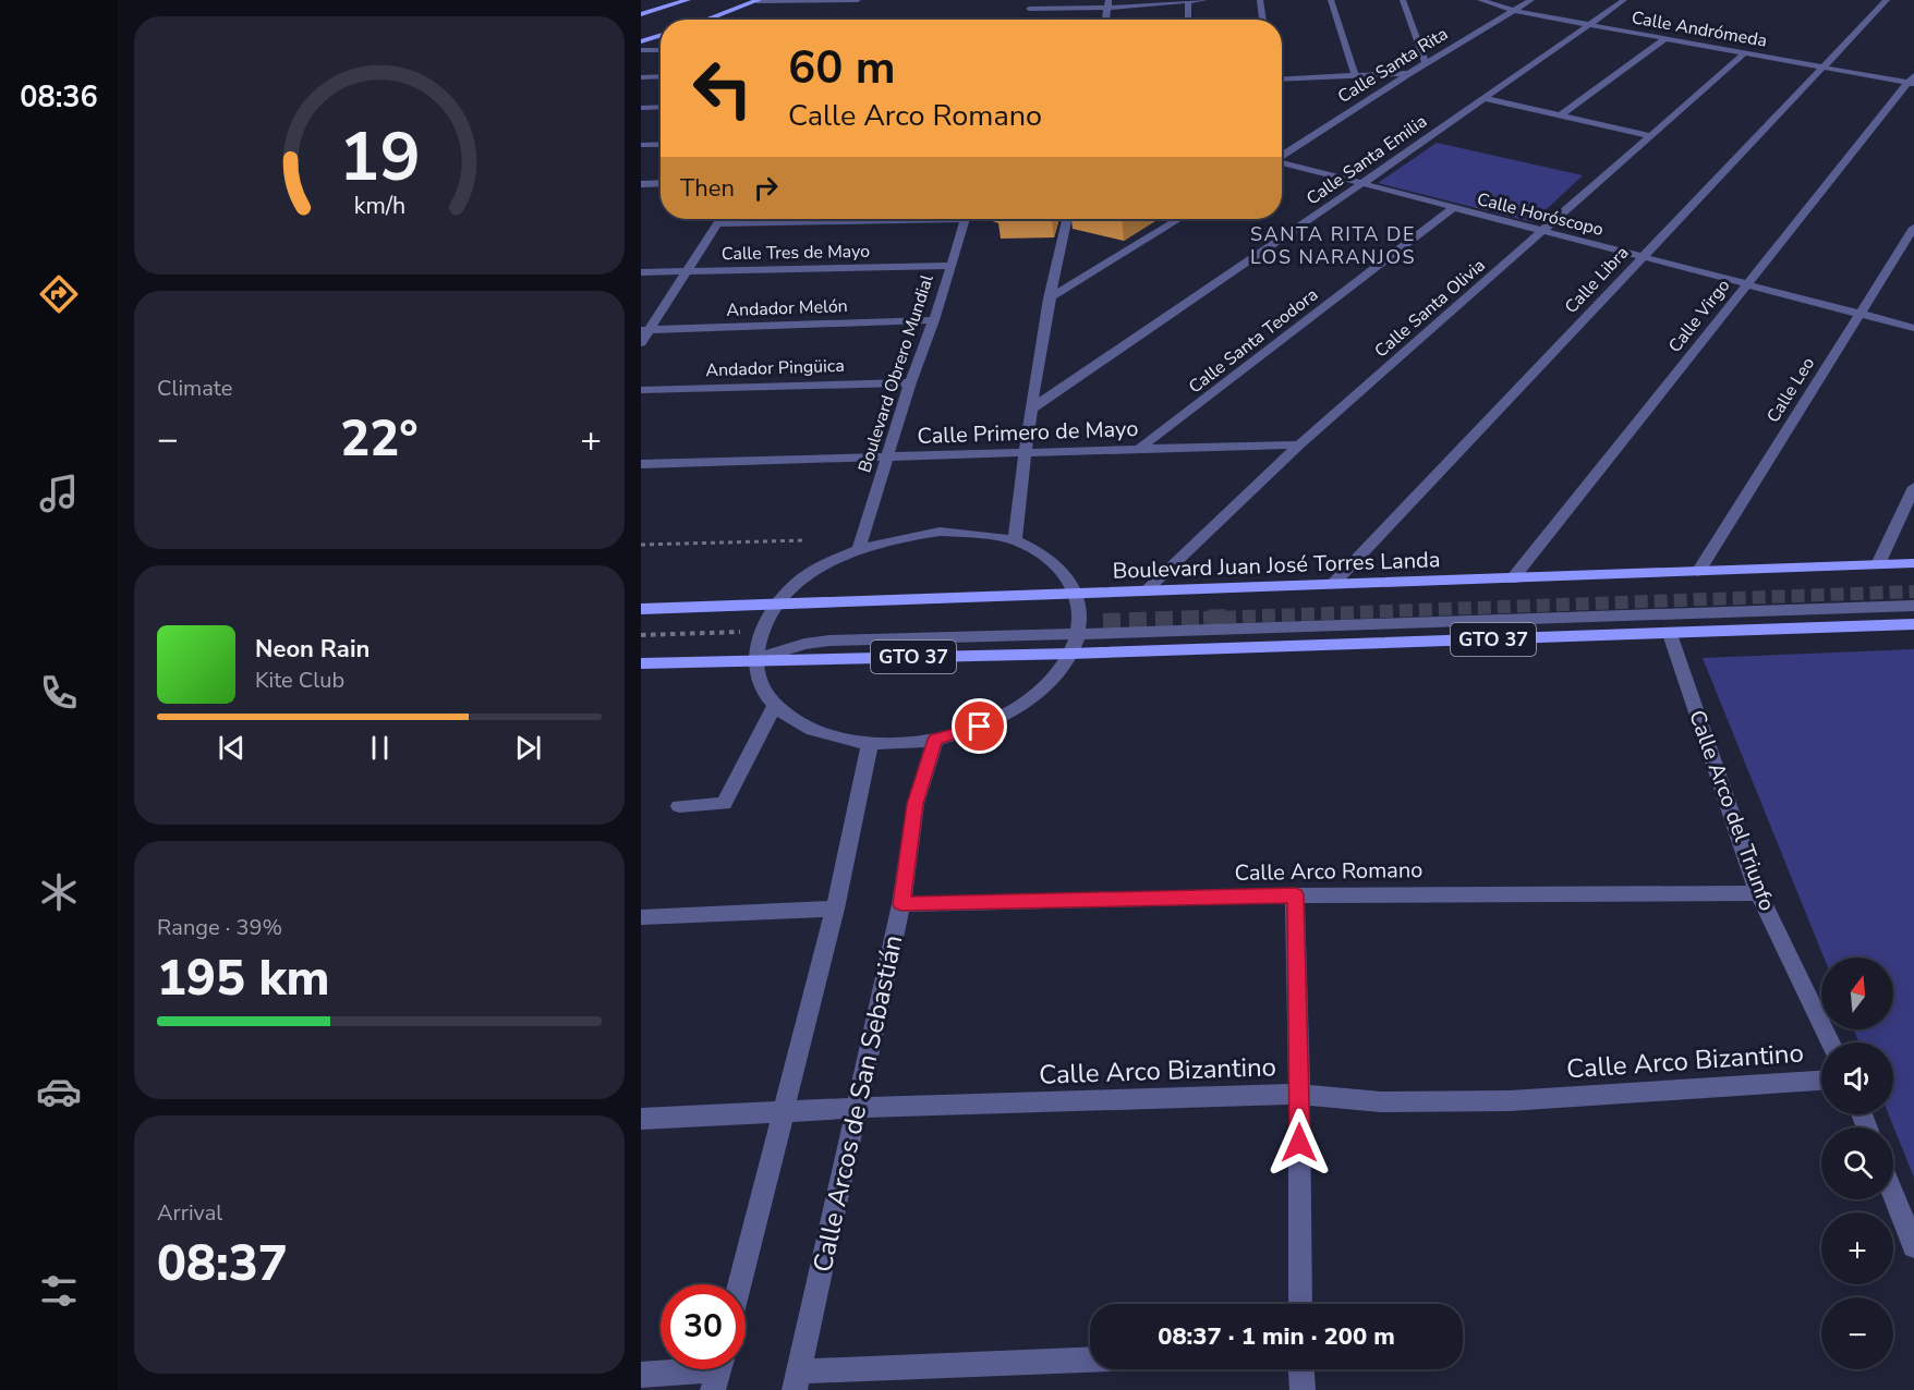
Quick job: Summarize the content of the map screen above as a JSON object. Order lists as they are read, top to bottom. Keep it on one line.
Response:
{"streets":{"main road":["Boulevard Juan José Torres Landa","GTO 37"],"street":["Calle Andrómeda","Calle Santa Rita","Calle Santa Emilia","Calle Horóscopo","Calle Tres de Mayo","Calle Libra","Andador Melón","Calle Santa Olivia","Calle Virgo","Calle Santa Teodora","Andador Pingüica","Boulevard Obrero Mundial","Calle Leo","Calle Primero de Mayo","Calle Arco del Triunfo","Calle Arco Romano","Calle Arco Bizantino","Calle Arcos de San Sebastián"]},"crossings":[["Calle Andrómeda","Calle Santa Rita"],["Calle Andrómeda","Calle Santa Emilia"],["Calle Andrómeda","Calle Libra"],["Calle Andrómeda","Calle Santa Olivia"],["Calle Andrómeda","Calle Virgo"],["Calle Santa Emilia","Calle Horóscopo"],["Calle Horóscopo","Calle Libra"],["Calle Horóscopo","Calle Santa Olivia"],["Calle Horóscopo","Calle Virgo"],["Calle Horóscopo","Calle Santa Teodora"],["Calle Horóscopo","Calle Leo"],["Calle Tres de Mayo","Boulevard Obrero Mundial"],["Calle Libra","Boulevard Juan José Torres Landa"],["Andador Melón","Boulevard Obrero Mundial"],["Calle Santa Olivia","Calle Primero de Mayo"],["Calle Santa Olivia","Boulevard Juan José Torres Landa"],["Calle Virgo","Boulevard Juan José Torres Landa"],["Calle Santa Teodora","Calle Primero de Mayo"],["Andador Pingüica","Boulevard Obrero Mundial"],["Boulevard Obrero Mundial","Calle Primero de Mayo"],["Calle Leo","Boulevard Juan José Torres Landa"],["GTO 37","Calle Arco del Triunfo"],["Calle Arco del Triunfo","Calle Arco Romano"],["Calle Arco Romano","Calle Arcos de San Sebastián"],["Calle Arco Bizantino","Calle Arcos de San Sebastián"]],"districts":["SANTA RITA DE LOS NARANJOS"],"north":"top","page":{"tabs":"08:36","turn":["60 m","Calle Arco Romano"],"then":"Then","tile":["Climate",["Range · 39%","195 km"],["Arrival","08:37"]],"heat":["−","22°","+"],"song":["Neon Rain","Kite Club"],"map_buttons":["+","−"],"limit":"30","trip":"08:37 · 1 min · 200 m","gauge":["19","km/h"]}}
